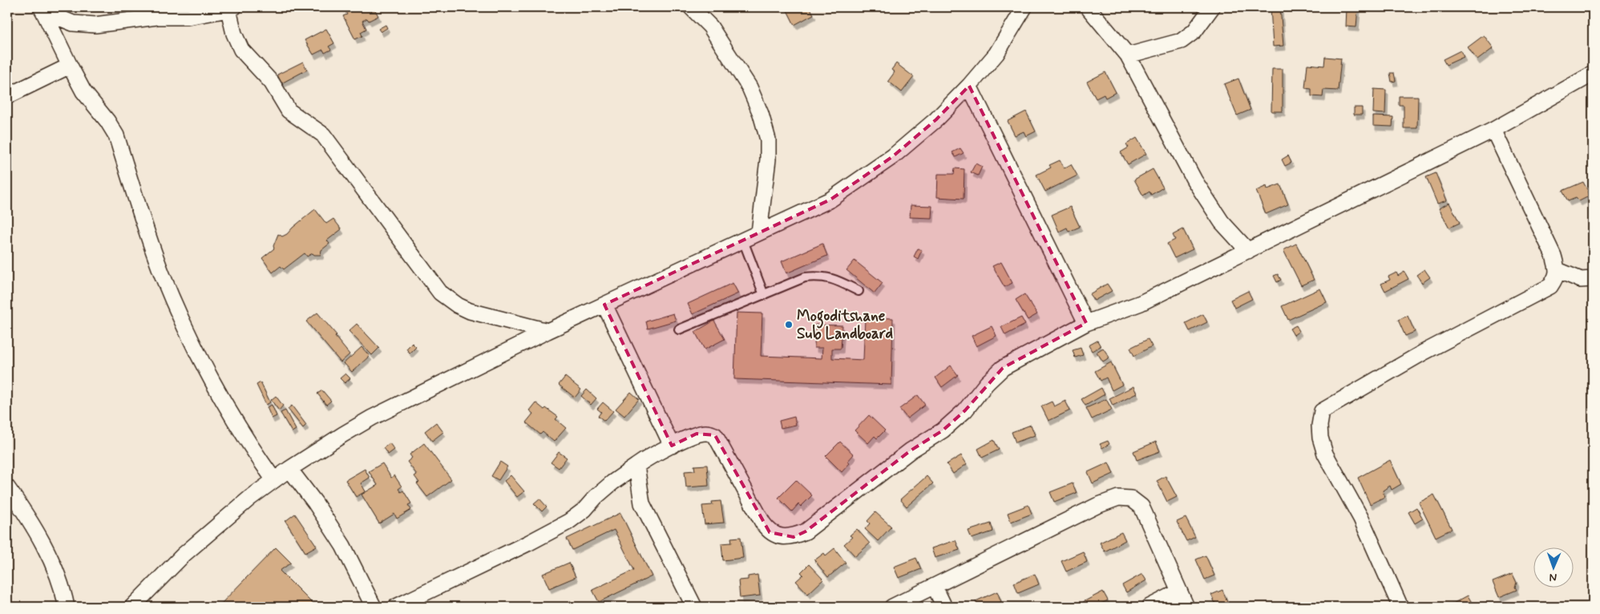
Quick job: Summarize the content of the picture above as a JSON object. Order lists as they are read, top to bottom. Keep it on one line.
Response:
{"places":["Mogoditshane Sub Landboard"],"north":"bottom"}
